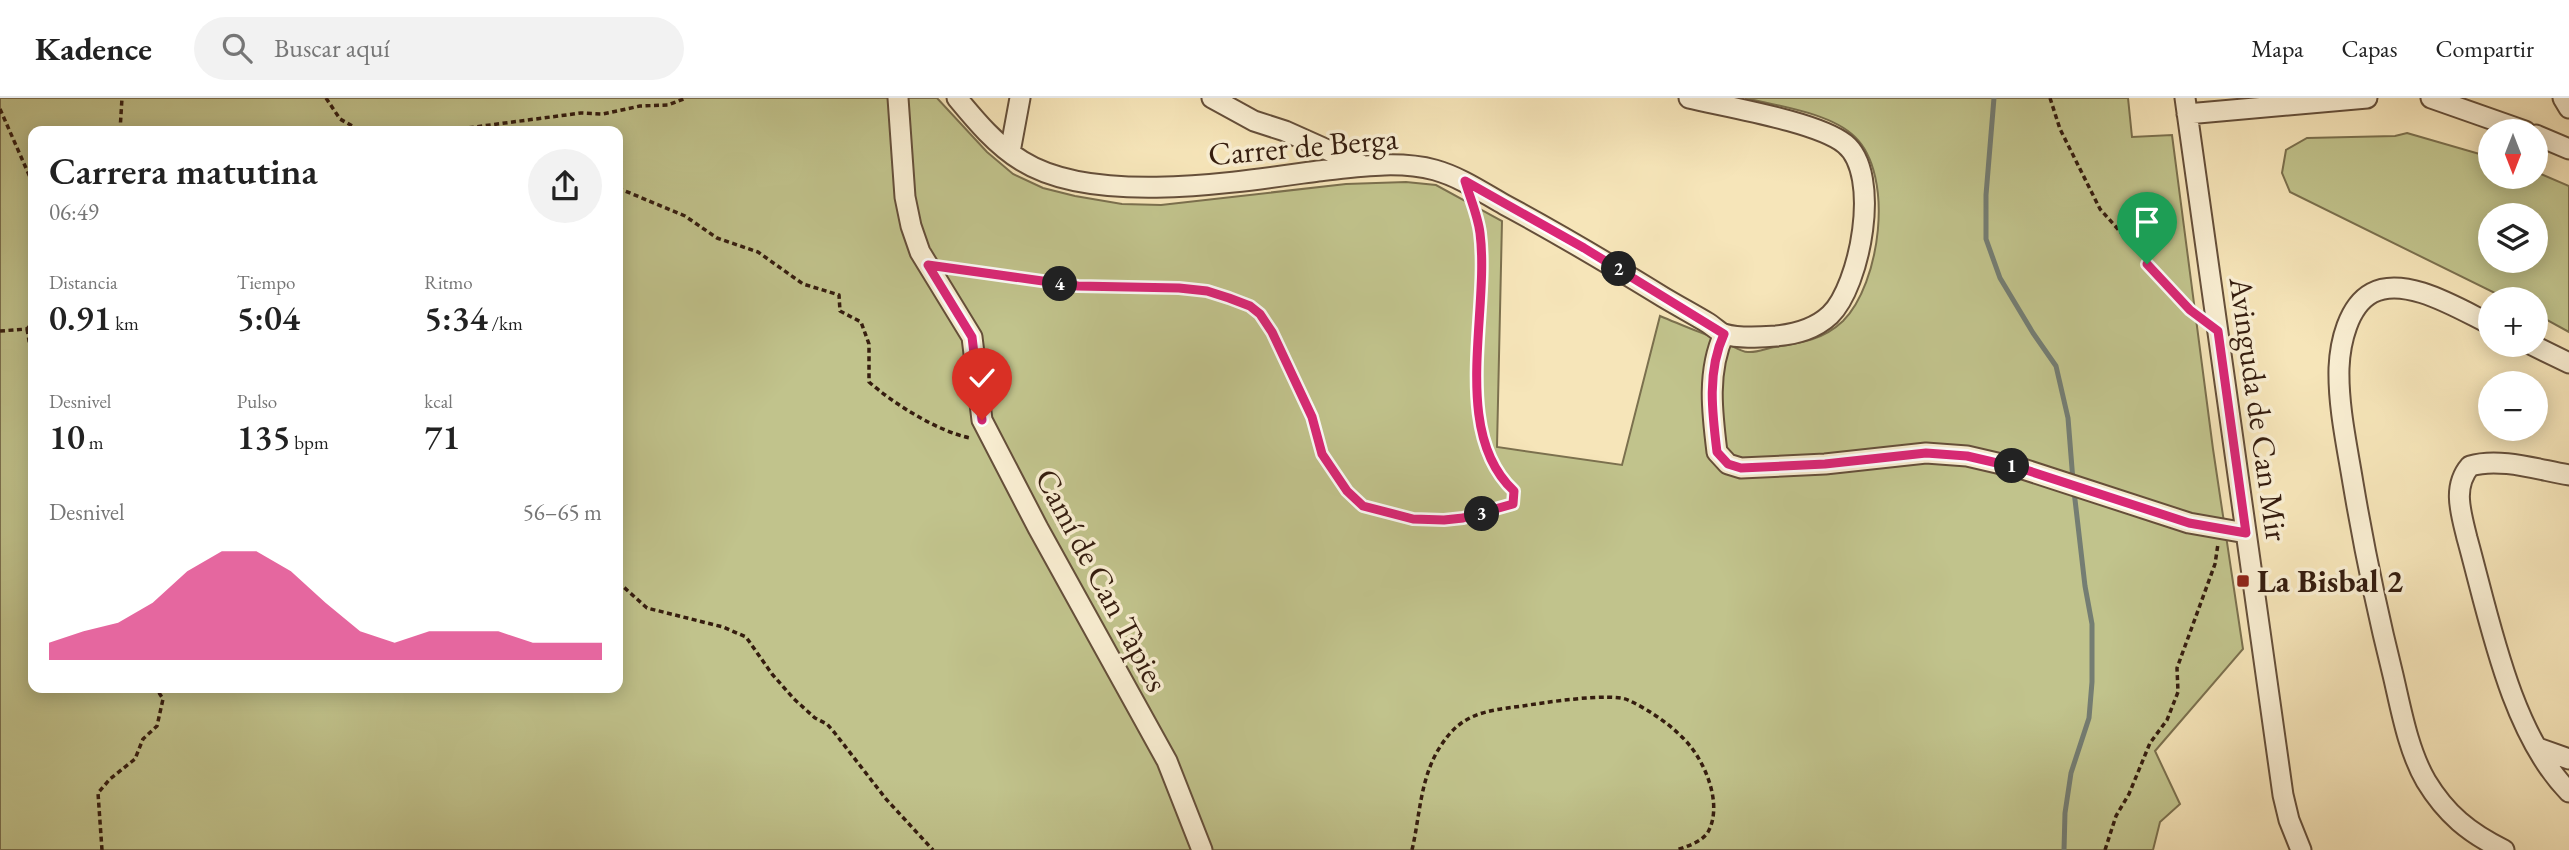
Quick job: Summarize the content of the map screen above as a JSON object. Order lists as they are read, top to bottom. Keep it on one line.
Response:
{"streets":{"street":["Carrer de Berga","Avinguda de Can Mir","Camí de Can Tàpies"]},"places":{"transit":["La Bisbal 2"]},"north":"bottom","page":{"header":"Kadence","search":"Buscar aquí","nav":["Mapa","Capas","Compartir"],"map_buttons":["+","−"],"heading":["Carrera matutina","06:49"],"stats":[["Distancia","0.91 km"],["Tiempo","5:04"],["Ritmo","5:34 /km"],["Desnivel","10 m"],["Pulso","135 bpm"],["kcal","71"]],"pins":["2","4","1","3"],"chart":["Desnivel","56–65 m"]}}
